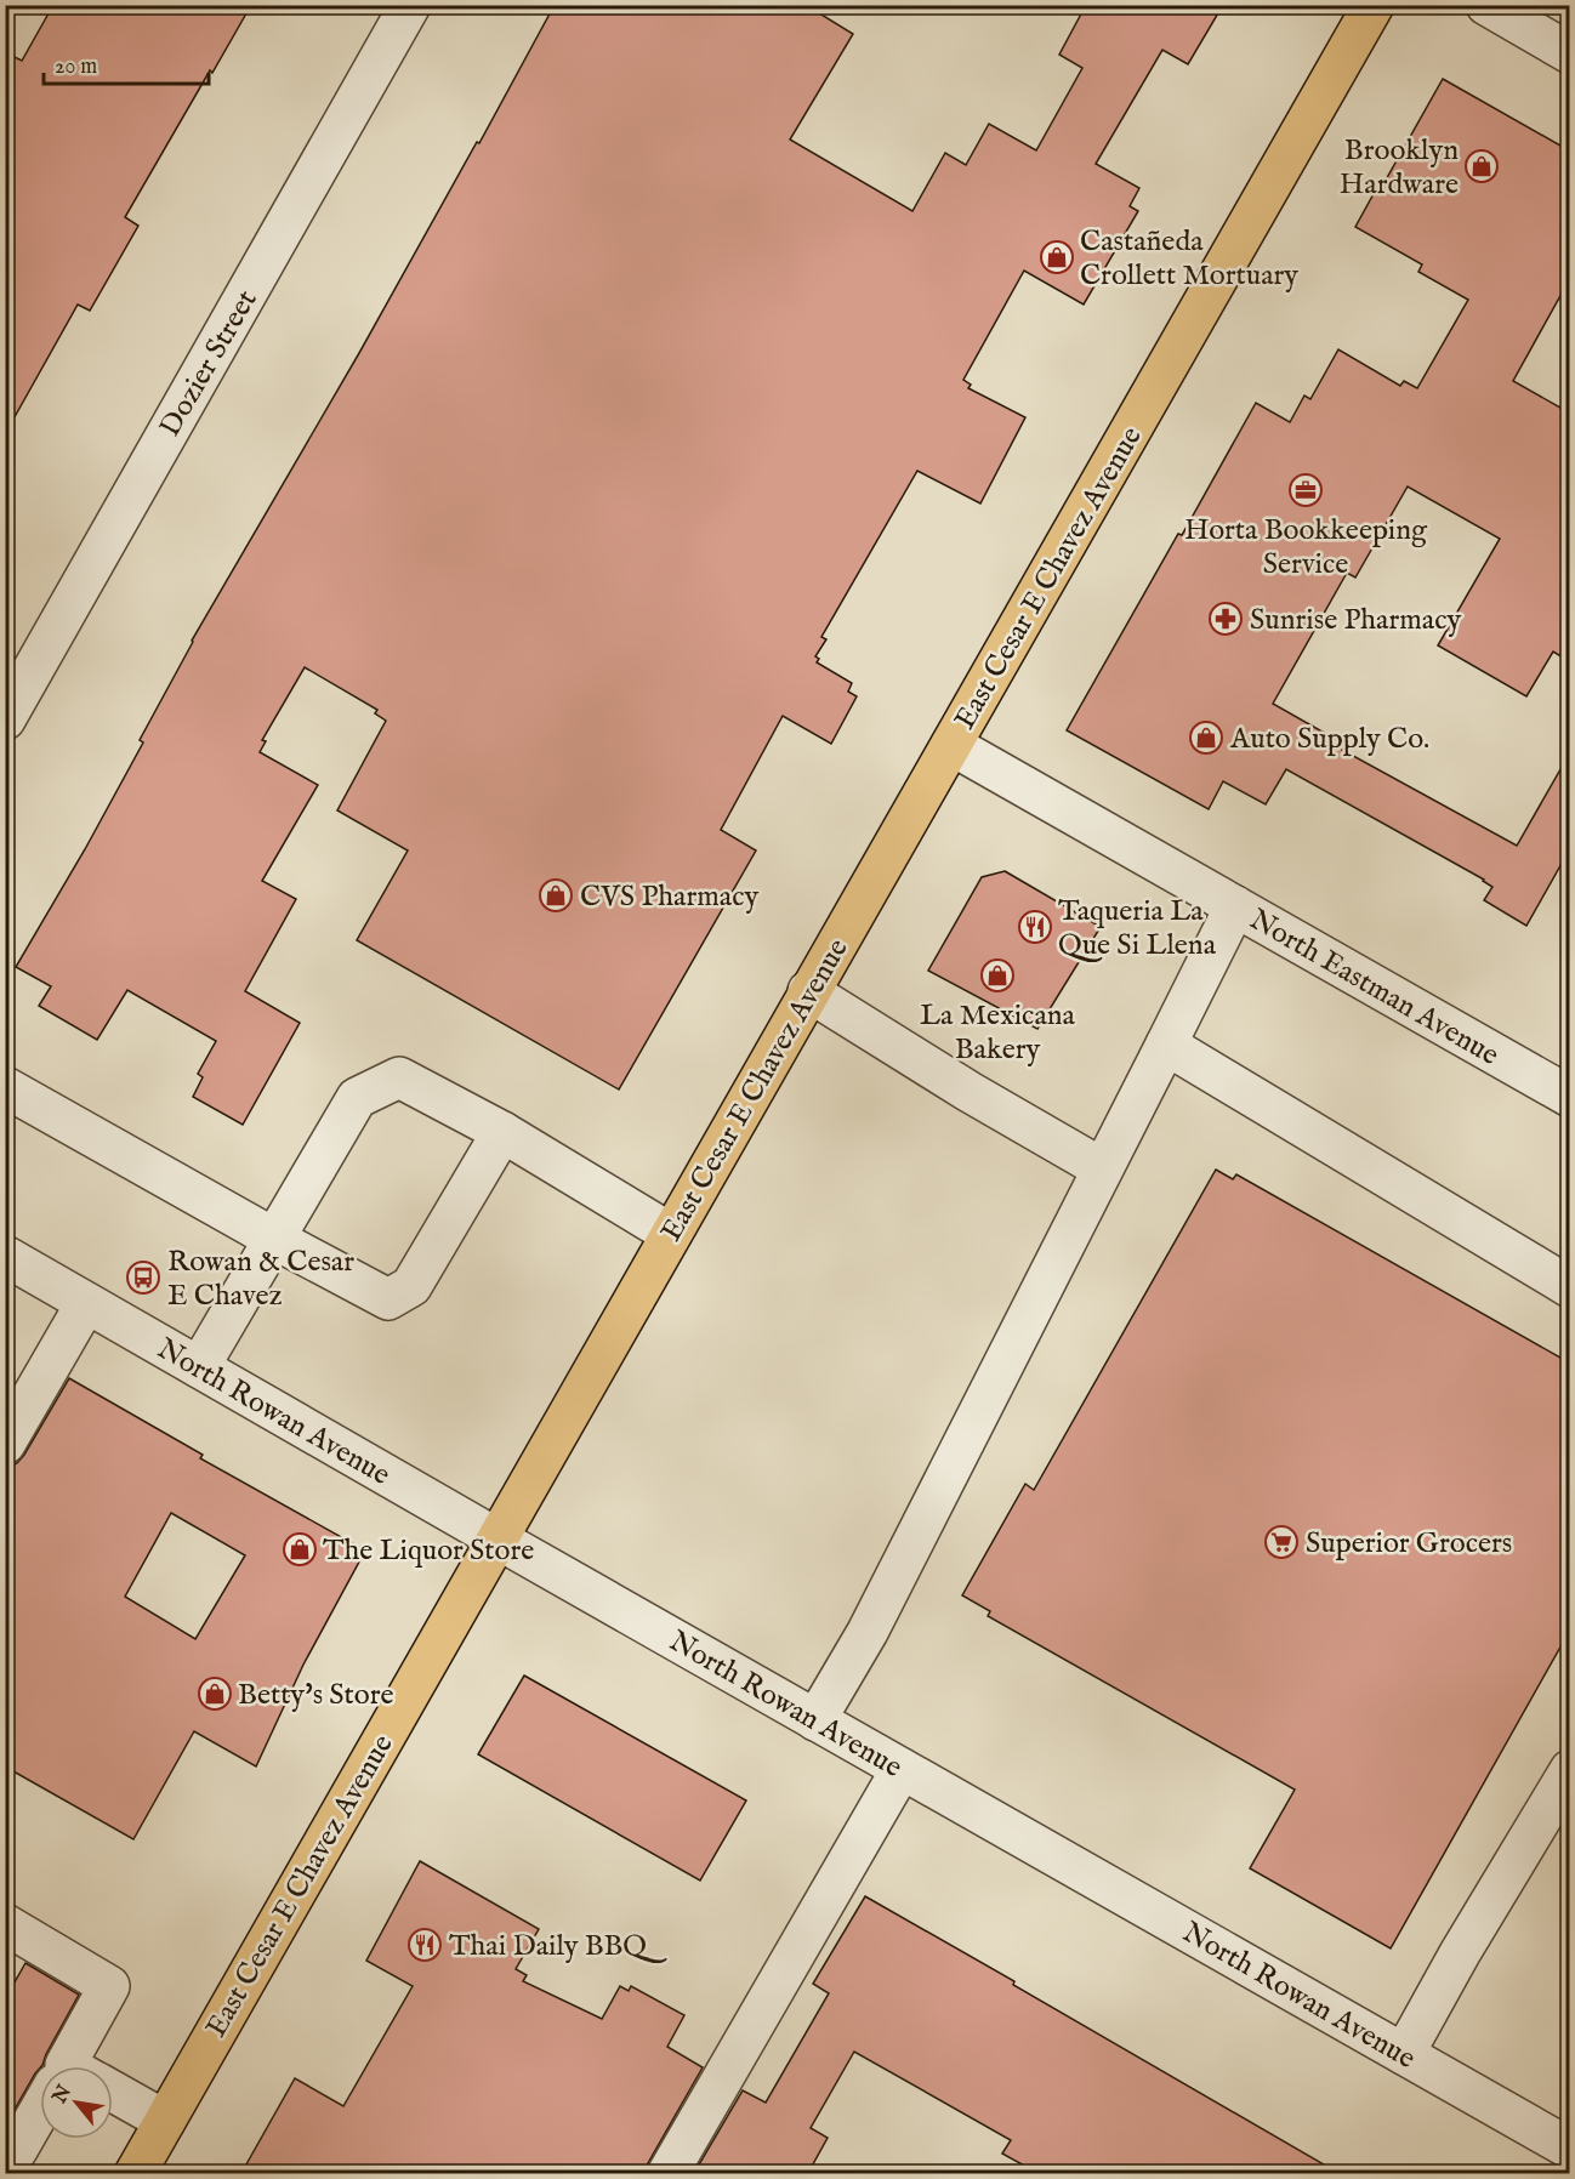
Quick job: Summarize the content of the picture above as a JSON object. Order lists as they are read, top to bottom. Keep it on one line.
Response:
{"streets":{"main road":["East Cesar E Chavez Avenue"],"street":["Dozier Street","North Eastman Avenue","North Rowan Avenue"]},"crossings":[["East Cesar E Chavez Avenue","North Eastman Avenue"],["East Cesar E Chavez Avenue","North Rowan Avenue"]],"places":{"shop":["Brooklyn Hardware","Castañeda Crollett Mortuary","Auto Supply Co.","CVS Pharmacy","La Mexicana Bakery","The Liquor Store","Betty's Store"],"office":["Horta Bookkeeping Service"],"pharmacy":["Sunrise Pharmacy"],"restaurant":["Taqueria La Que Si Llena","Thai Daily BBQ"],"bus stop":["Rowan & Cesar E Chavez"],"supermarket":["Superior Grocers"]},"scale_bar":"20 m","north":"top left"}
